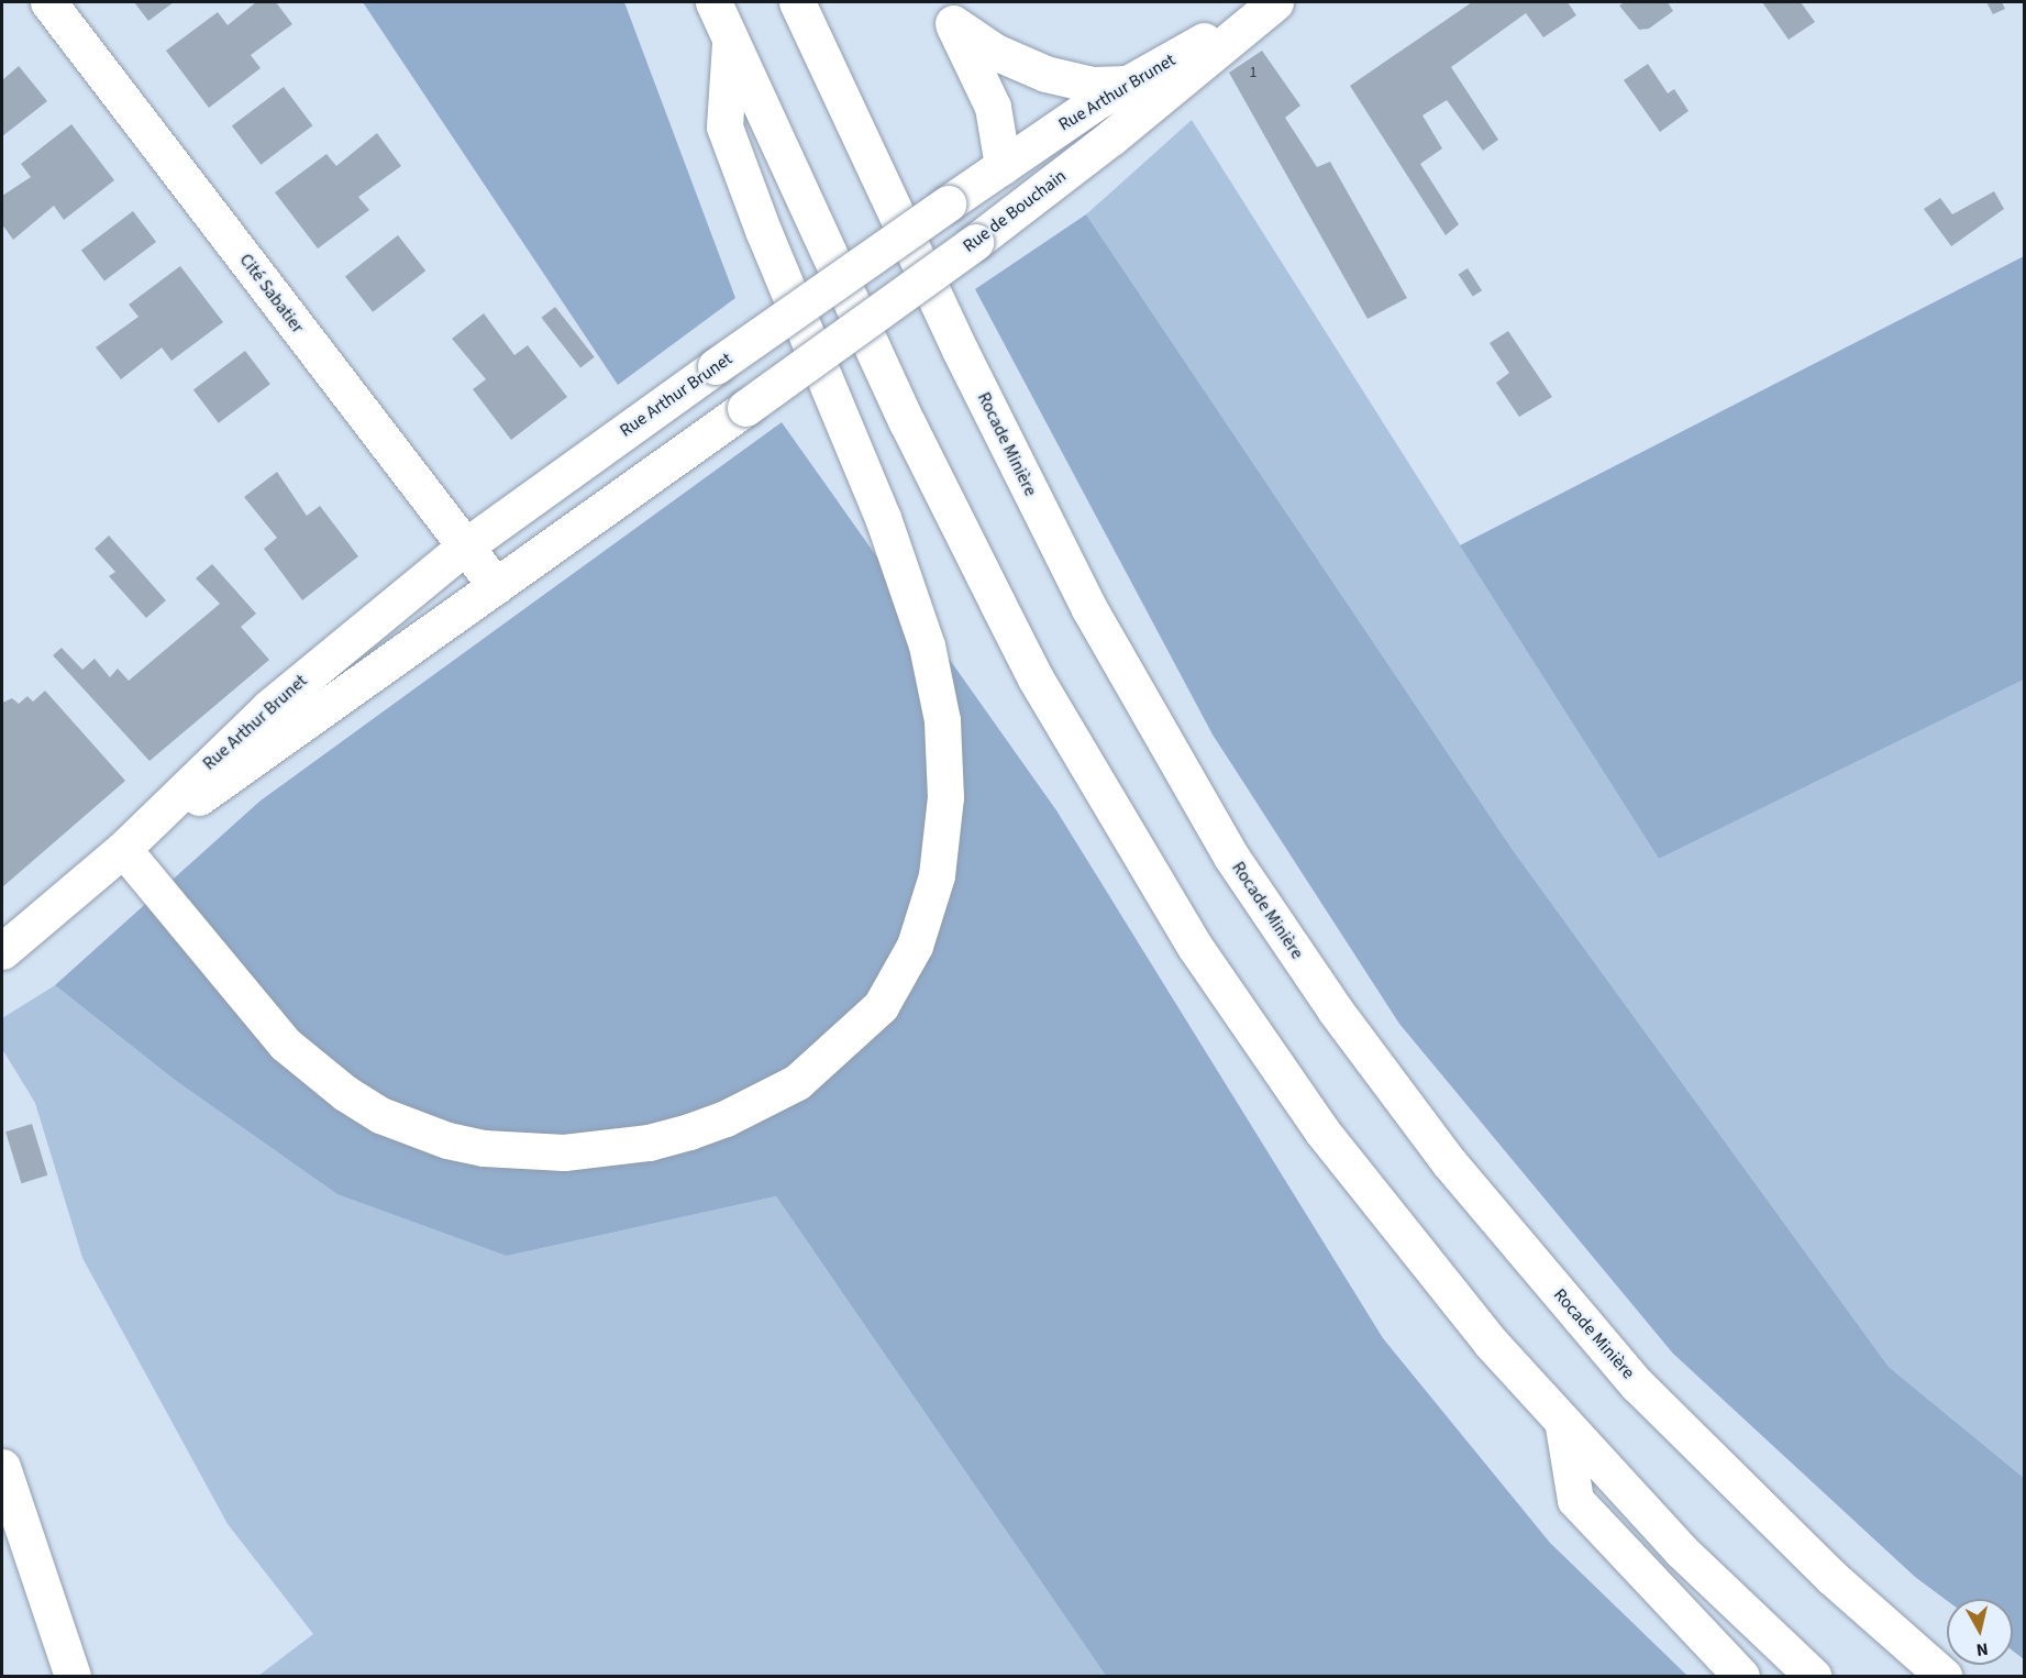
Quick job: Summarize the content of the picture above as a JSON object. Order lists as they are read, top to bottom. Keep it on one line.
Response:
{"streets":{"main road":["Rue Arthur Brunet","Rue de Bouchain","Cité Sabatier","Rocade Minière"]},"crossings":[["Rue Arthur Brunet","Rue de Bouchain"],["Rue Arthur Brunet","Cité Sabatier"]],"house_numbers":["1"],"north":"bottom"}
